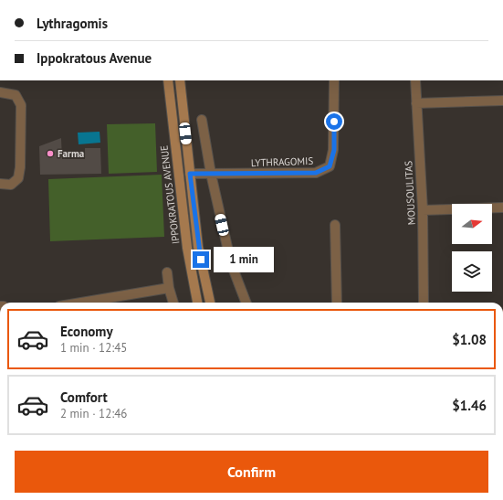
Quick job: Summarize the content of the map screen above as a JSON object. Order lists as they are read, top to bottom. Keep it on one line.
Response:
{"streets":{"main road":["IPPOKRATOUS AVENUE"],"street":["LYTHRAGOMIS","MOUSOULITAS"]},"places":["Farma"],"north":"right","page":{"banner":["Lythragomis","Ippokratous Avenue"],"bubble":"1 min","list":[{"name":"Economy","note":"1 min · 12:45","value":"$1.08"},{"name":"Comfort","note":"2 min · 12:46","value":"$1.46"}],"buttons":"Confirm"}}
